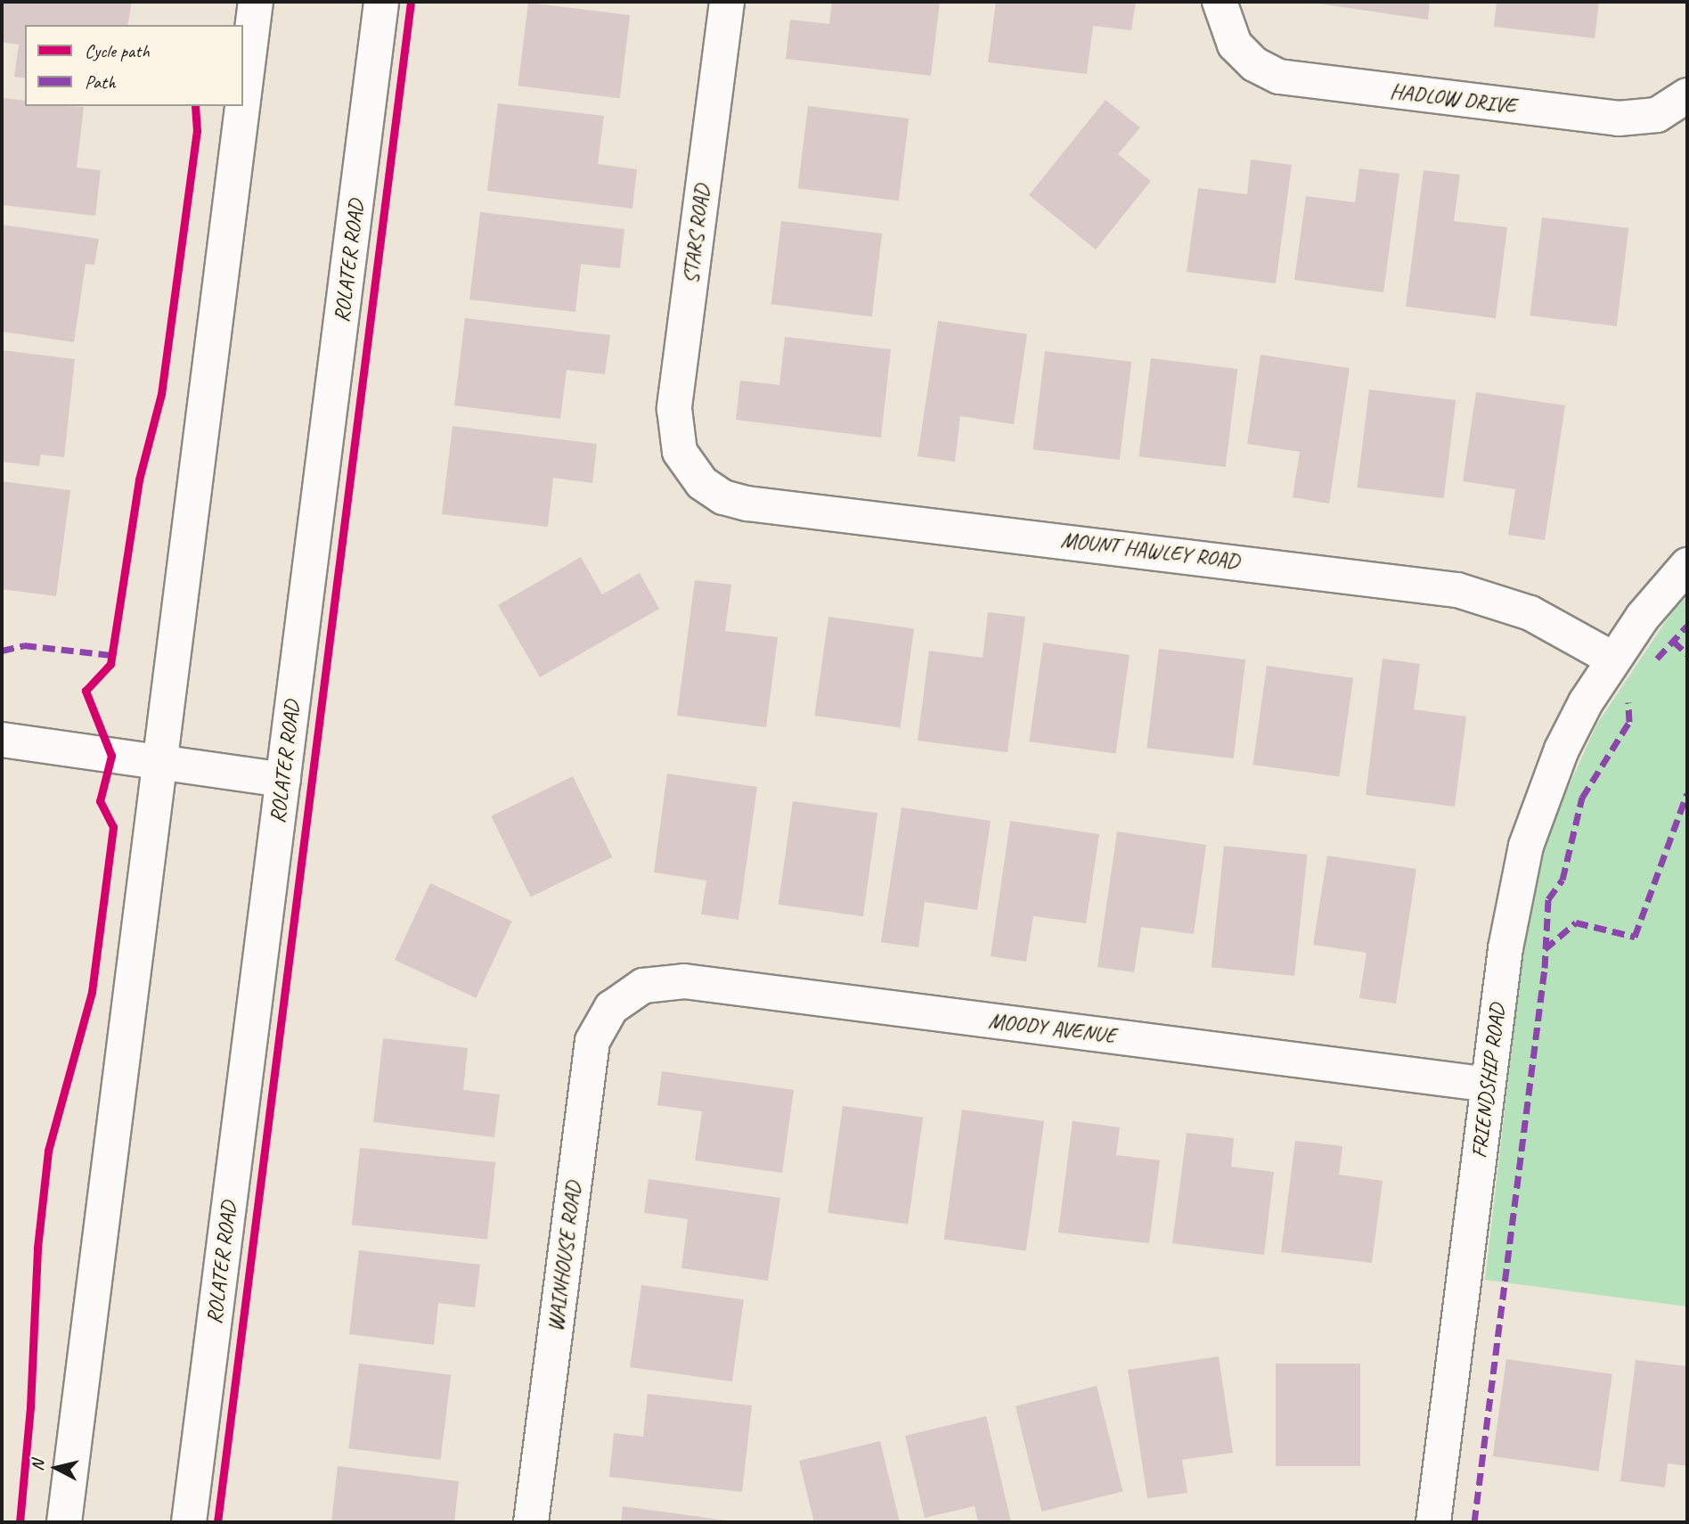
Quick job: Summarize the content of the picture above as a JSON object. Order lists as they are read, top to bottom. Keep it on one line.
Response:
{"streets":{"street":["HADLOW DRIVE","STARS ROAD","ROLATER ROAD","MOUNT HAWLEY ROAD","MOODY AVENUE","FRIENDSHIP ROAD","WAINHOUSE ROAD"]},"crossings":[["STARS ROAD","MOUNT HAWLEY ROAD"],["MOUNT HAWLEY ROAD","FRIENDSHIP ROAD"],["MOODY AVENUE","FRIENDSHIP ROAD"],["MOODY AVENUE","WAINHOUSE ROAD"]],"legend":["Cycle path","Path"],"north":"left"}
